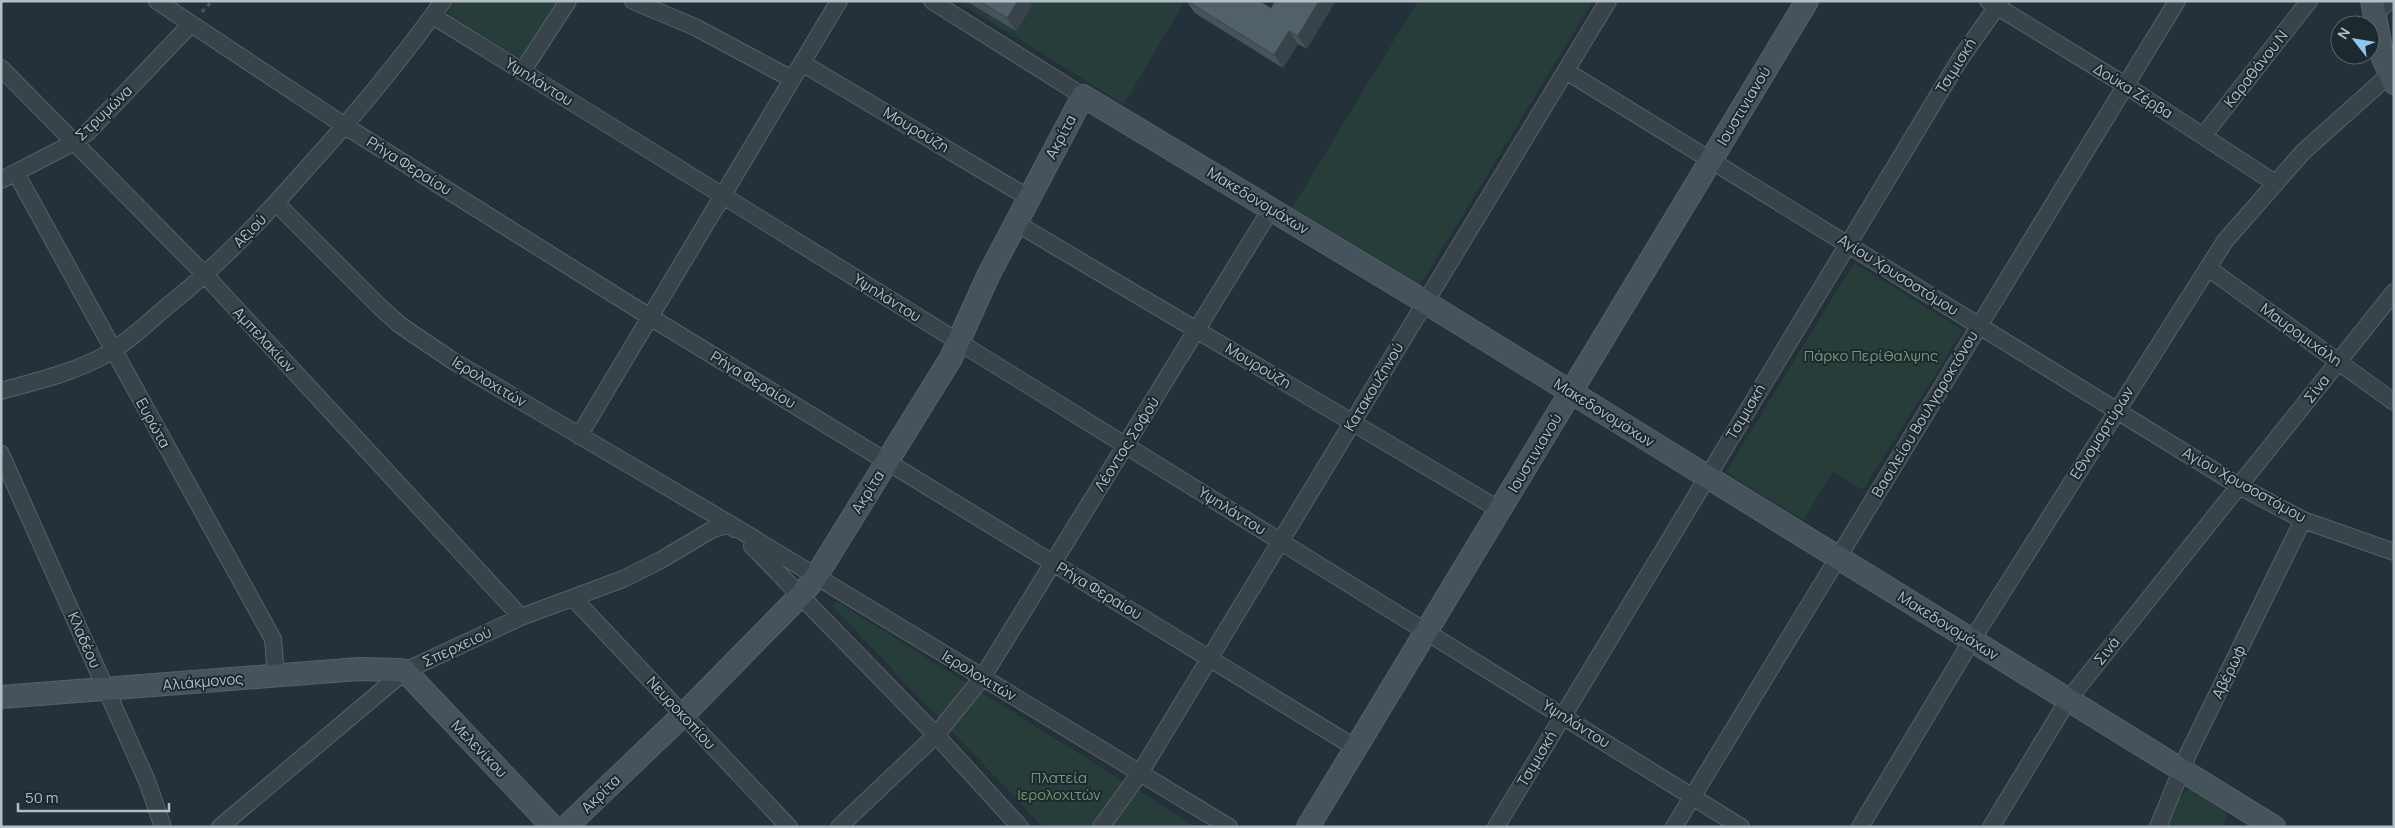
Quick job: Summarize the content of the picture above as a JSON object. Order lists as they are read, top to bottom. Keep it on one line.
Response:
{"streets":{"street":["Τσιμισκή","Καραθάνου Ν","Υψηλάντου","Δούκα Ζέρβα","Ιουστινιανού","Στρυμώνα","Μουρούζη","Ακρίτα","Ρήγα Φεραίου","Μακεδονομάχων","Αξιού","Αγίου Χρυσοστόμου","Μαυρομιχάλη","Αμπελακίων","Ιερολοχιτών","Κατακουζηνού","Σίνα","Βασιλείου Βουλγαροκτόνου","Ευρώτα","Εθνομαρτύρων","Λέοντος Σοφού","Κλαδέου","Σπερχειού","Σινά","Αβέρωφ","Αλιάκμονος","Νευροκοπίου","Μελενίκου"]},"crossings":[["Τσιμισκή","Υψηλάντου"],["Τσιμισκή","Δούκα Ζέρβα"],["Τσιμισκή","Μακεδονομάχων"],["Τσιμισκή","Αγίου Χρυσοστόμου"],["Καραθάνου Ν","Δούκα Ζέρβα"],["Υψηλάντου","Ιουστινιανού"],["Υψηλάντου","Ακρίτα"],["Υψηλάντου","Αξιού"],["Υψηλάντου","Κατακουζηνού"],["Υψηλάντου","Βασιλείου Βουλγαροκτόνου"],["Υψηλάντου","Λέοντος Σοφού"],["Δούκα Ζέρβα","Βασιλείου Βουλγαροκτόνου"],["Δούκα Ζέρβα","Εθνομαρτύρων"],["Ιουστινιανού","Μουρούζη"],["Ιουστινιανού","Ρήγα Φεραίου"],["Ιουστινιανού","Μακεδονομάχων"],["Ιουστινιανού","Αγίου Χρυσοστόμου"],["Στρυμώνα","Ρήγα Φεραίου"],["Στρυμώνα","Αμπελακίων"],["Στρυμώνα","Ευρώτα"],["Μουρούζη","Ακρίτα"],["Μουρούζη","Κατακουζηνού"],["Μουρούζη","Λέοντος Σοφού"],["Ακρίτα","Ρήγα Φεραίου"],["Ακρίτα","Μακεδονομάχων"],["Ακρίτα","Ιερολοχιτών"],["Ακρίτα","Νευροκοπίου"],["Ρήγα Φεραίου","Αξιού"],["Ρήγα Φεραίου","Κατακουζηνού"],["Ρήγα Φεραίου","Λέοντος Σοφού"],["Μακεδονομάχων","Κατακουζηνού"],["Μακεδονομάχων","Βασιλείου Βουλγαροκτόνου"],["Μακεδονομάχων","Εθνομαρτύρων"],["Μακεδονομάχων","Λέοντος Σοφού"],["Μακεδονομάχων","Σινά"],["Μακεδονομάχων","Αβέρωφ"],["Αξιού","Αμπελακίων"],["Αξιού","Ιερολοχιτών"],["Αξιού","Ευρώτα"],["Αγίου Χρυσοστόμου","Κατακουζηνού"],["Αγίου Χρυσοστόμου","Σίνα"],["Αγίου Χρυσοστόμου","Βασιλείου Βουλγαροκτόνου"],["Αγίου Χρυσοστόμου","Εθνομαρτύρων"],["Αγίου Χρυσοστόμου","Σινά"],["Αγίου Χρυσοστόμου","Αβέρωφ"],["Μαυρομιχάλη","Σίνα"],["Μαυρομιχάλη","Εθνομαρτύρων"],["Αμπελακίων","Σπερχειού"],["Ιερολοχιτών","Κατακουζηνού"],["Ιερολοχιτών","Λέοντος Σοφού"],["Ιερολοχιτών","Σπερχειού"],["Σίνα","Σινά"],["Ευρώτα","Αλιάκμονος"],["Κλαδέου","Αλιάκμονος"],["Σπερχειού","Αλιάκμονος"],["Σπερχειού","Νευροκοπίου"],["Σπερχειού","Μελενίκου"],["Αλιάκμονος","Μελενίκου"]],"parks":["Πάρκο Περίθαλψης","Πλατεία Ιερολοχιτών"],"scale_bar":"50 m","north":"top left"}
